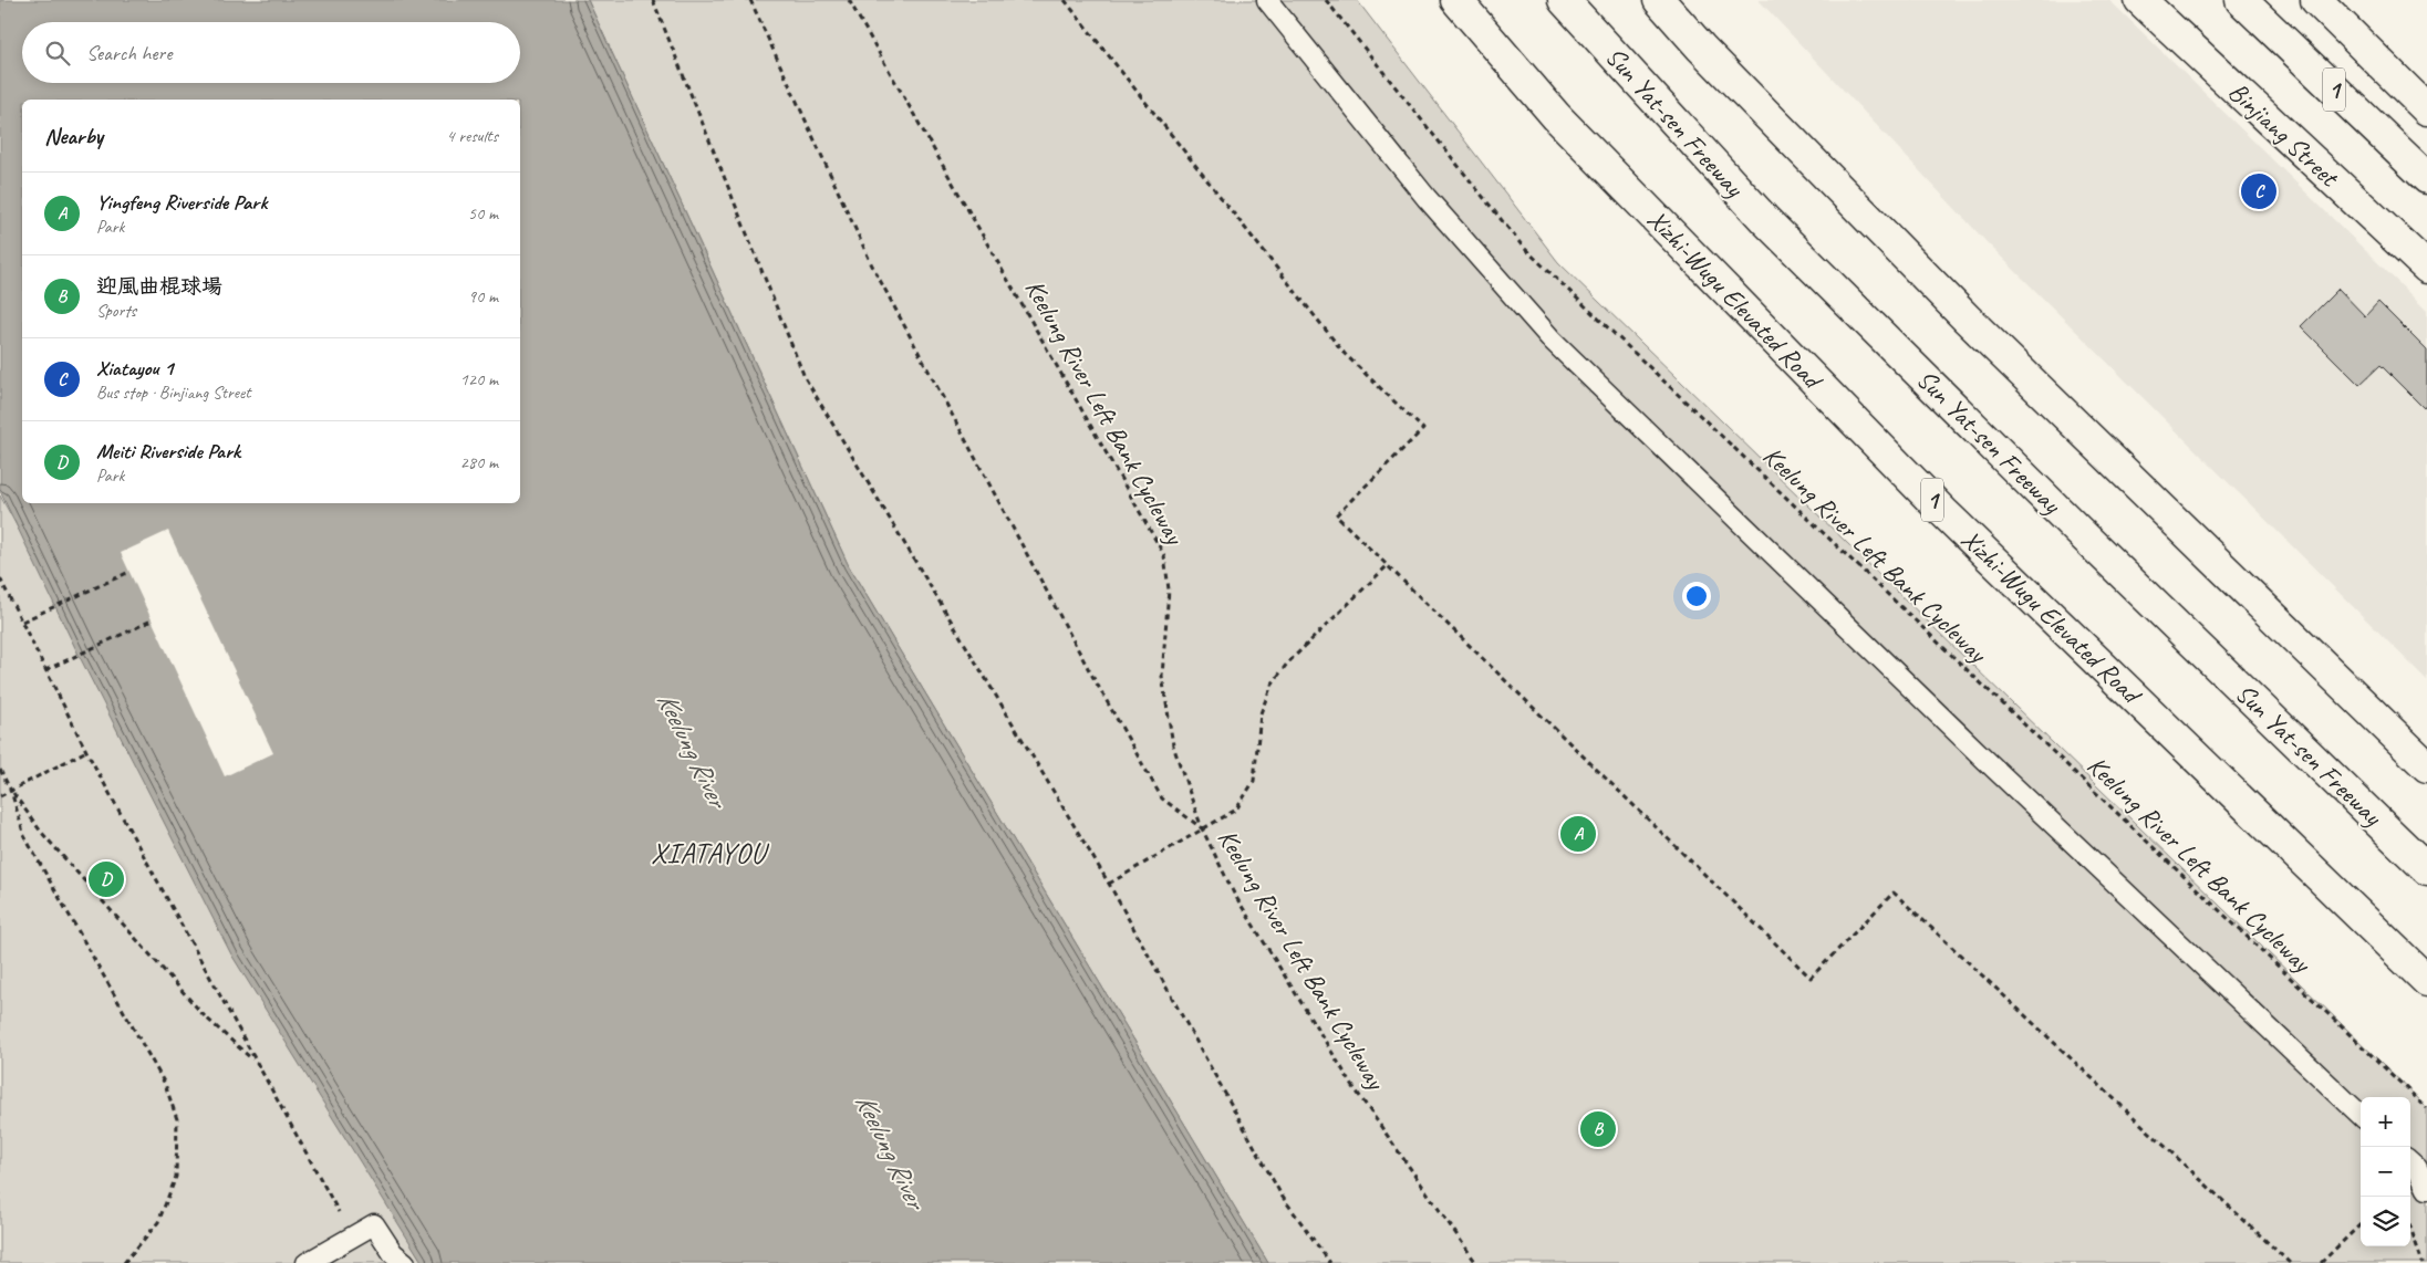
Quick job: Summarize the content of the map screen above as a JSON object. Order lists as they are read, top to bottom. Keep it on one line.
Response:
{"streets":{"main road":["1","Sun Yat-sen Freeway","Binjiang Street","Xizhi-Wugu Elevated Road"],"path":["Keelung River Left Bank Cycleway"]},"districts":["XIATAYOU"],"water":["Keelung River"],"page":{"search":"Search here","heading":["Nearby","4 results"],"pins":["C","A","D","B"],"list":[{"mark":"A","name":"Yingfeng Riverside Park","note":"Park","value":"50 m"},{"mark":"B","name":"迎風曲棍球場","note":"Sports","value":"90 m"},{"mark":"C","name":"Xiatayou 1","note":"Bus stop · Binjiang Street","value":"120 m"},{"mark":"D","name":"Meiti Riverside Park","note":"Park","value":"280 m"}],"map_buttons":["+","−"]}}
